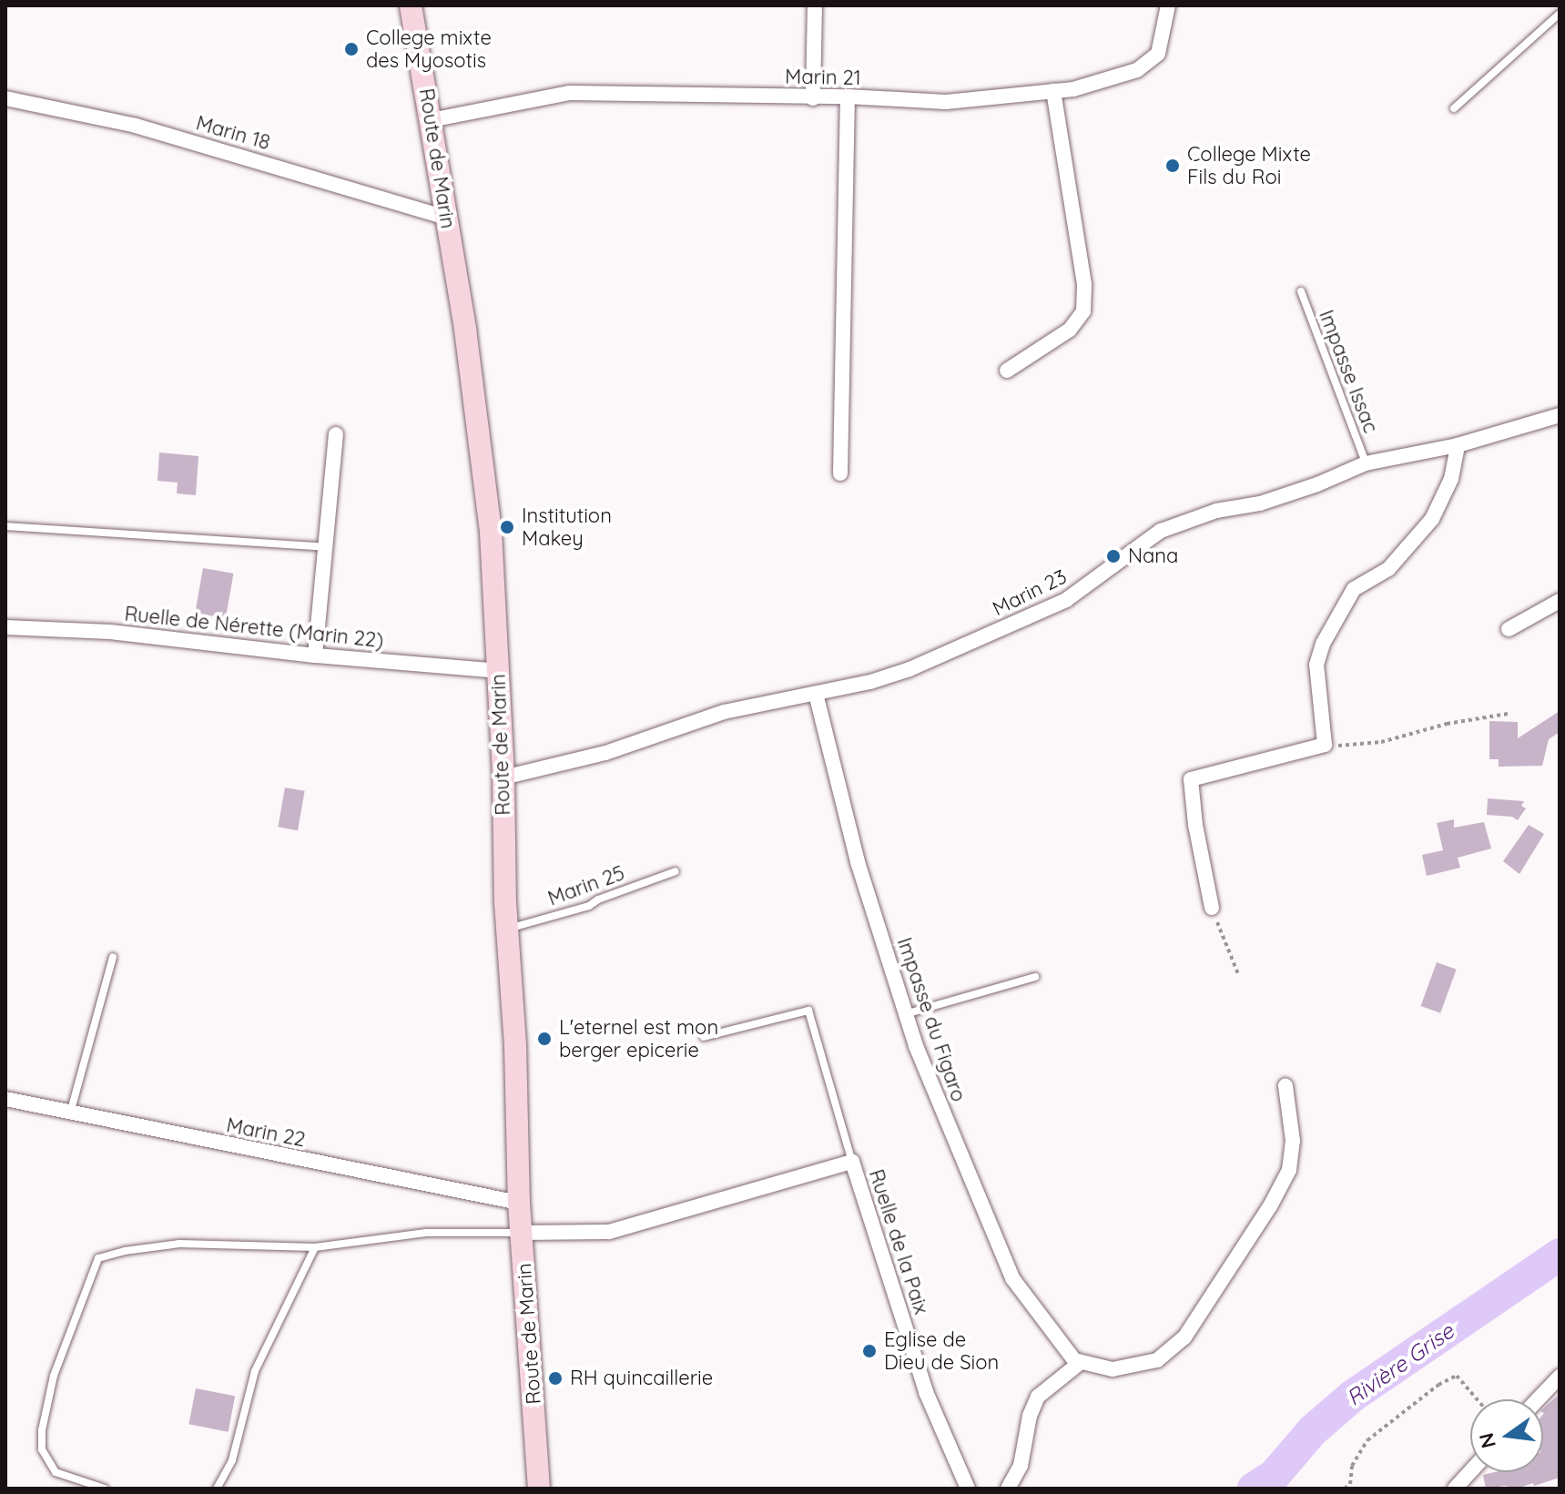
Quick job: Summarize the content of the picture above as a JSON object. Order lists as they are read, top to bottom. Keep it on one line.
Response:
{"streets":{"main road":["Route de Marin"],"street":["Marin 21","Marin 18","Marin 23","Ruelle de Nérette (Marin 22)","Impasse du Figaro","Marin 22","Ruelle de la Paix"],"lane":["Impasse Issac","Marin 25"]},"crossings":[["Marin 21","Route de Marin"],["Marin 18","Route de Marin"],["Route de Marin","Marin 23"],["Route de Marin","Ruelle de Nérette (Marin 22)"],["Route de Marin","Marin 25"],["Route de Marin","Marin 22"],["Route de Marin","Ruelle de la Paix"],["Impasse Issac","Marin 23"],["Marin 23","Impasse du Figaro"]],"water":["Rivière Grise"],"places":["College mixte des Myosotis","College Mixte Fils du Roi","Institution Makey","Nana","L'eternel est mon berger epicerie","Eglise de Dieu de Sion","RH quincaillerie"],"north":"left"}
